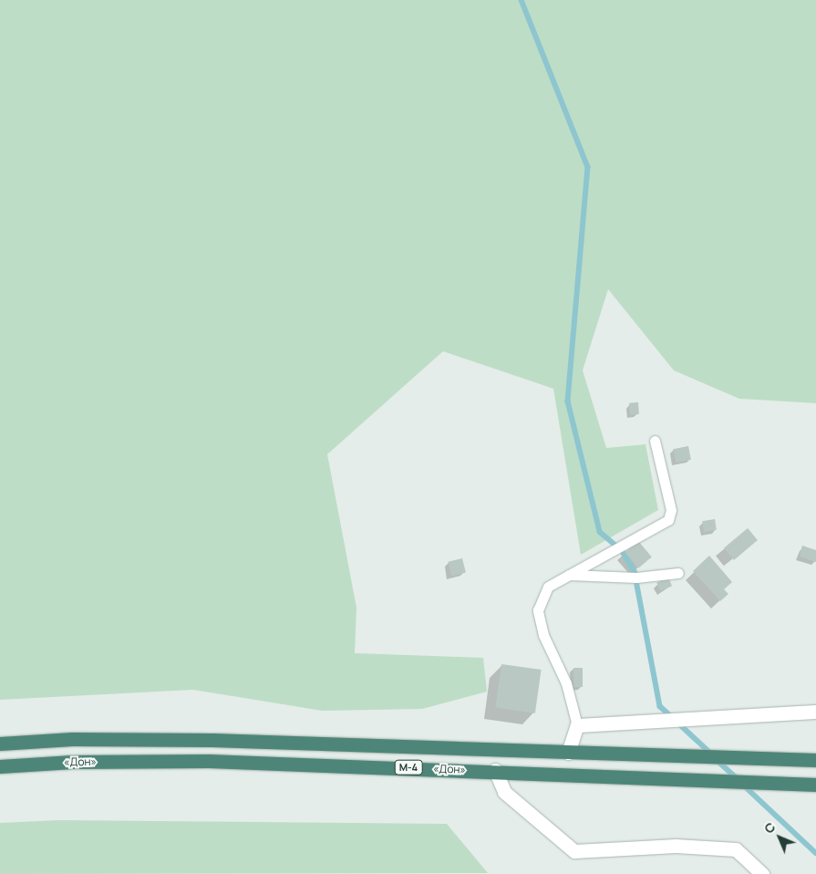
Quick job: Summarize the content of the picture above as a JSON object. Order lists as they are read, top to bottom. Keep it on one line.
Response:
{"streets":{"highway":["«Дон»","М-4"]},"north":"top left"}
